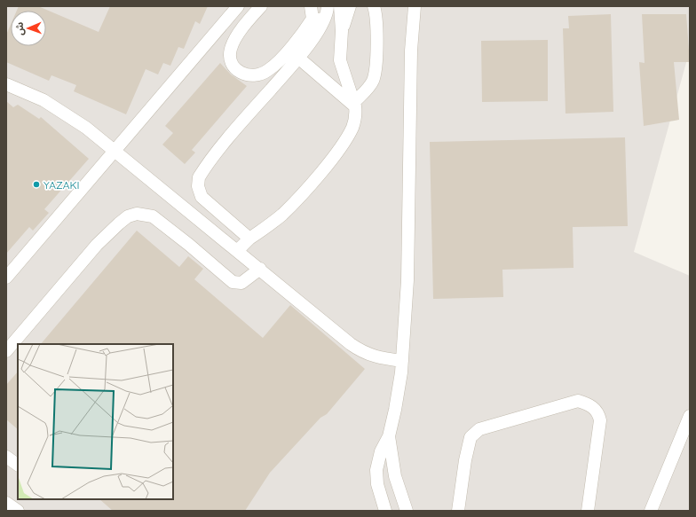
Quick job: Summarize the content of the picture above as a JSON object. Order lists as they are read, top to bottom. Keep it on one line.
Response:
{"places":["YAZAKI"],"north":"left"}
